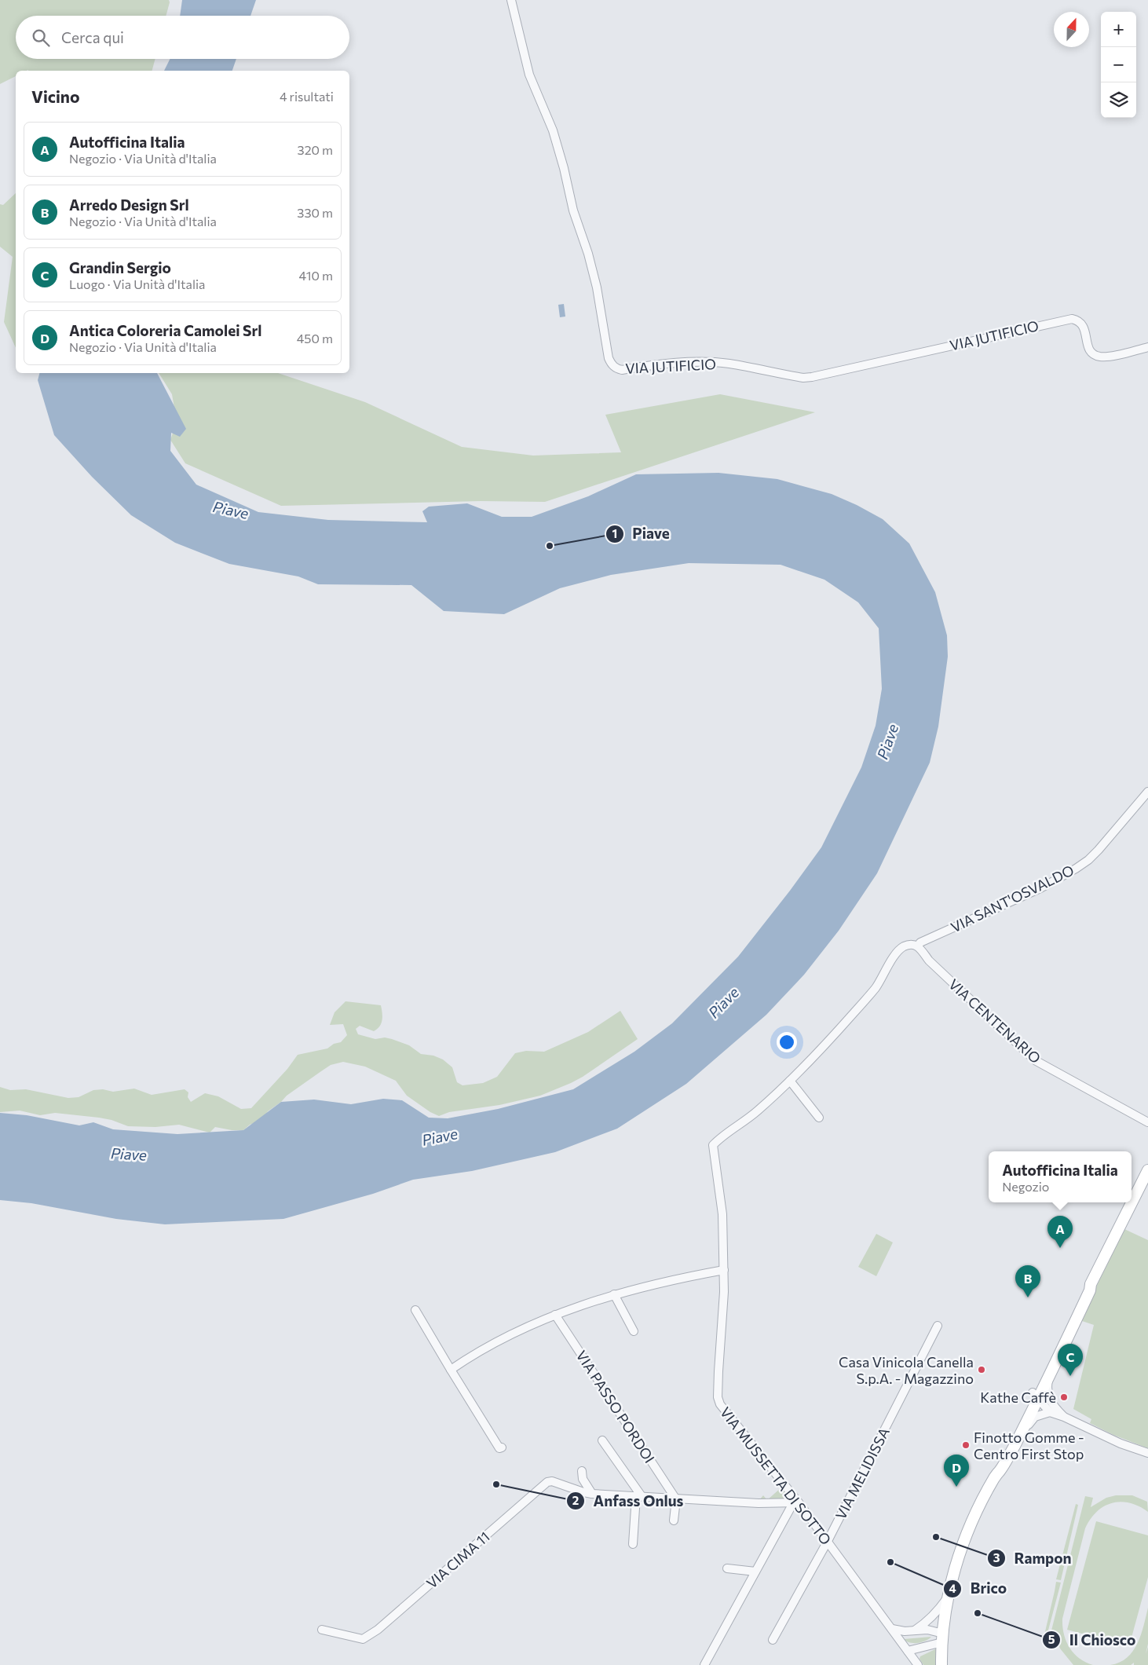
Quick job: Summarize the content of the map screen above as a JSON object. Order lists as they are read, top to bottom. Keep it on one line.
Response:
{"streets":{"street":["VIA JUTIFICIO","VIA SANT'OSVALDO","VIA CENTENARIO","VIA PASSO PORDOI","VIA MELIDISSA","VIA MUSSETTA DI SOTTO","VIA CIMA 11"]},"crossings":[["VIA SANT'OSVALDO","VIA CENTENARIO"],["VIA SANT'OSVALDO","VIA MUSSETTA DI SOTTO"],["VIA CENTENARIO","VIA MUSSETTA DI SOTTO"],["VIA PASSO PORDOI","VIA CIMA 11"],["VIA MELIDISSA","VIA MUSSETTA DI SOTTO"],["VIA MUSSETTA DI SOTTO","VIA CIMA 11"]],"water":["Piave"],"places":["Piave","Casa Vinicola Canella S.p.A. - Magazzino","Kathe Caffè","Finotto Gomme - Centro First Stop","Anfass Onlus","Rampon","Brico","Il Chiosco"],"north":"top","page":{"map_buttons":["+","−"],"search":"Cerca qui","heading":["Vicino","4 risultati"],"list":[{"mark":"A","name":"Autofficina Italia","note":"Negozio · Via Unità d'Italia","value":"320 m"},{"mark":"B","name":"Arredo Design Srl","note":"Negozio · Via Unità d'Italia","value":"330 m"},{"mark":"C","name":"Grandin Sergio","note":"Luogo · Via Unità d'Italia","value":"410 m"},{"mark":"D","name":"Antica Coloreria Camolei Srl","note":"Negozio · Via Unità d'Italia","value":"450 m"}],"popup":["Autofficina Italia","Negozio"],"pins":["A","B","C","D"]}}
